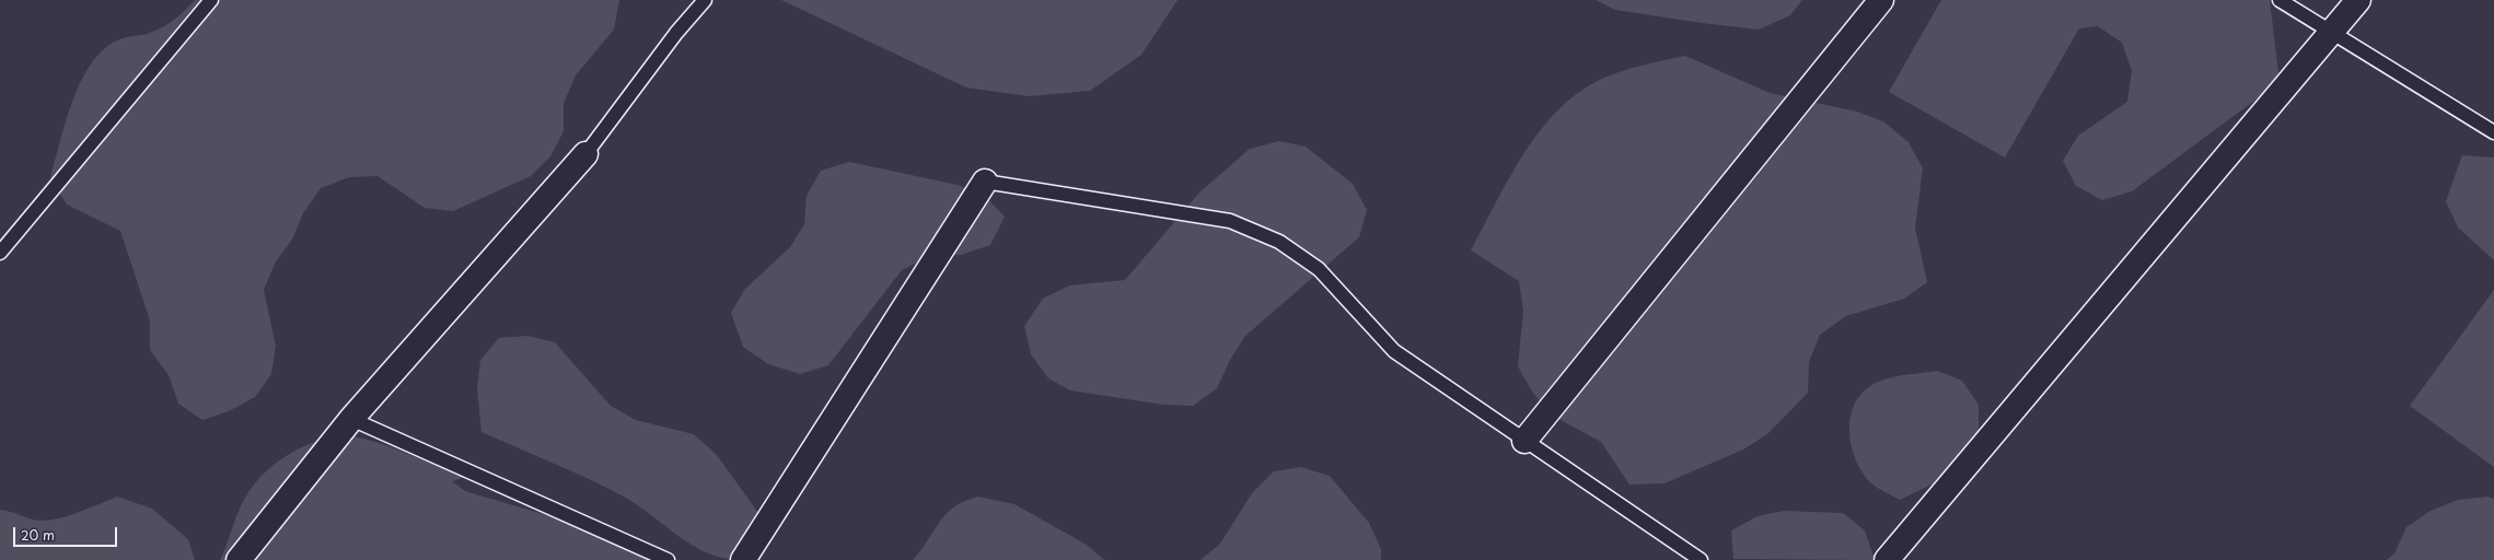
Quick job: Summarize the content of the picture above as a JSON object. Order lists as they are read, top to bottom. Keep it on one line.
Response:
{"scale_bar":"20 m"}
